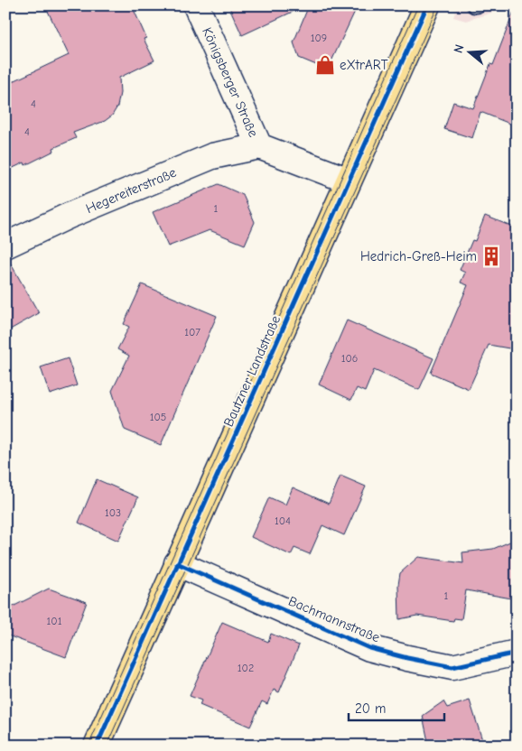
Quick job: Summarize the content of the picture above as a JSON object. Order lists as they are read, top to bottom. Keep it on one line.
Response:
{"streets":{"main road":["Bautzner Landstraße"],"street":["Königsberger Straße","Hegereiterstraße","Bachmannstraße"]},"crossings":[["Königsberger Straße","Hegereiterstraße"],["Königsberger Straße","Bautzner Landstraße"],["Bautzner Landstraße","Bachmannstraße"]],"places":{"shop":["eXtrART"],"building":["Hedrich-Greß-Heim"]},"house_numbers":["109","4","4","1","107","106","105","103","104","1","101","102"],"scale_bar":"20 m","north":"left"}
